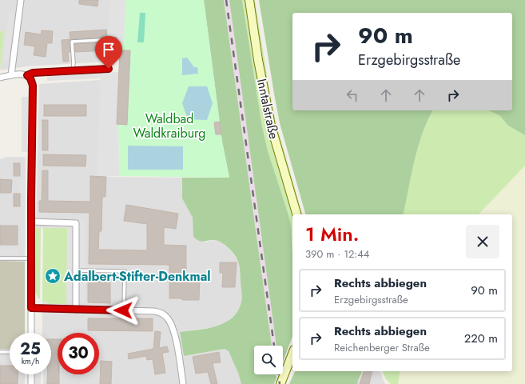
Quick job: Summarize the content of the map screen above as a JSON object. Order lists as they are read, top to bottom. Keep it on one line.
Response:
{"streets":{"main road":["Inntalstraße"]},"parks":["Waldbad Waldkraiburg"],"places":{"place":["Adalbert-Stifter-Denkmal"]},"page":{"turn":["90 m","Erzgebirgsstraße"],"heading":["1 Min.","390 m · 12:44"],"list":[{"name":"Rechts abbiegen","note":"Erzgebirgsstraße","value":"90 m"},{"name":"Rechts abbiegen","note":"Reichenberger Straße","value":"220 m"}],"speed":"25 km/h","limit":"30"}}
